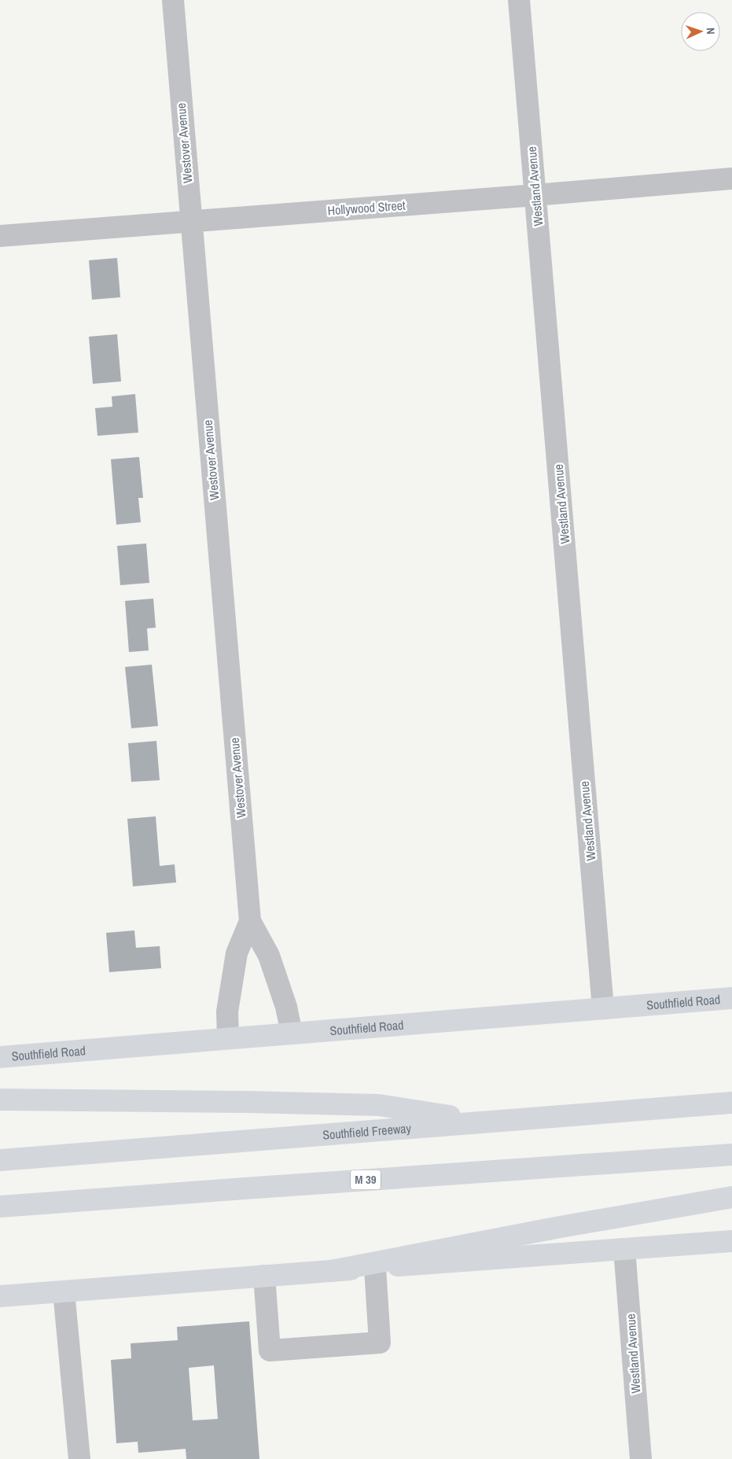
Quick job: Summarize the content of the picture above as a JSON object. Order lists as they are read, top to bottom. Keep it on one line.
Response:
{"streets":{"main road":["Southfield Road","Southfield Freeway","M 39"],"street":["Westover Avenue","Westland Avenue","Hollywood Street"]},"crossings":[["Westover Avenue","Hollywood Street"],["Westover Avenue","Southfield Road"],["Westland Avenue","Hollywood Street"],["Westland Avenue","Southfield Road"]],"north":"right"}
